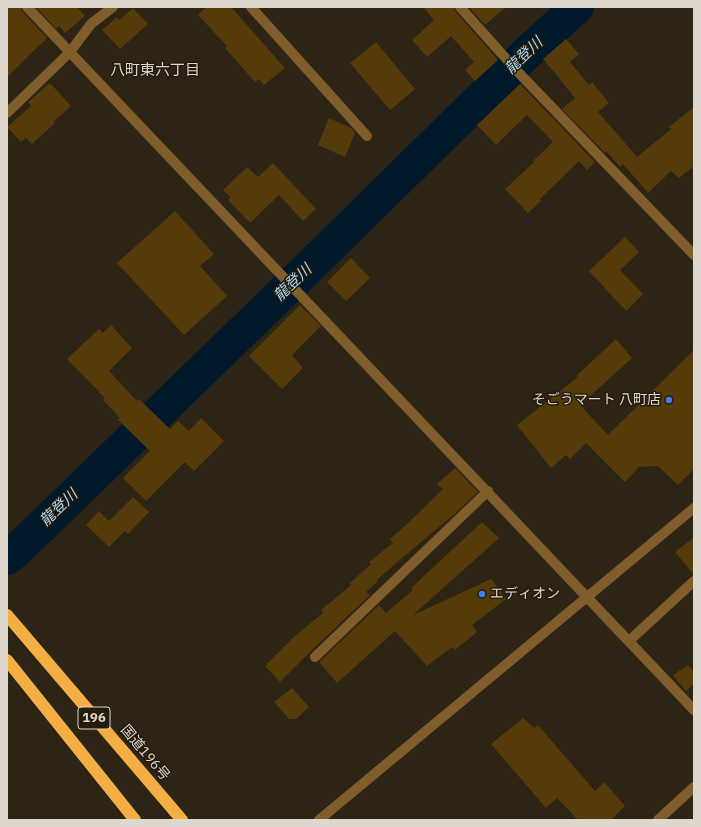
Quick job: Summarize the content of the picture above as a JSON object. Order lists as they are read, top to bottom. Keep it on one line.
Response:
{"streets":{"highway":["196","国道196号"]},"districts":["八町東六丁目"],"water":["龍登川"],"places":["そごうマート 八町店","エディオン"]}
